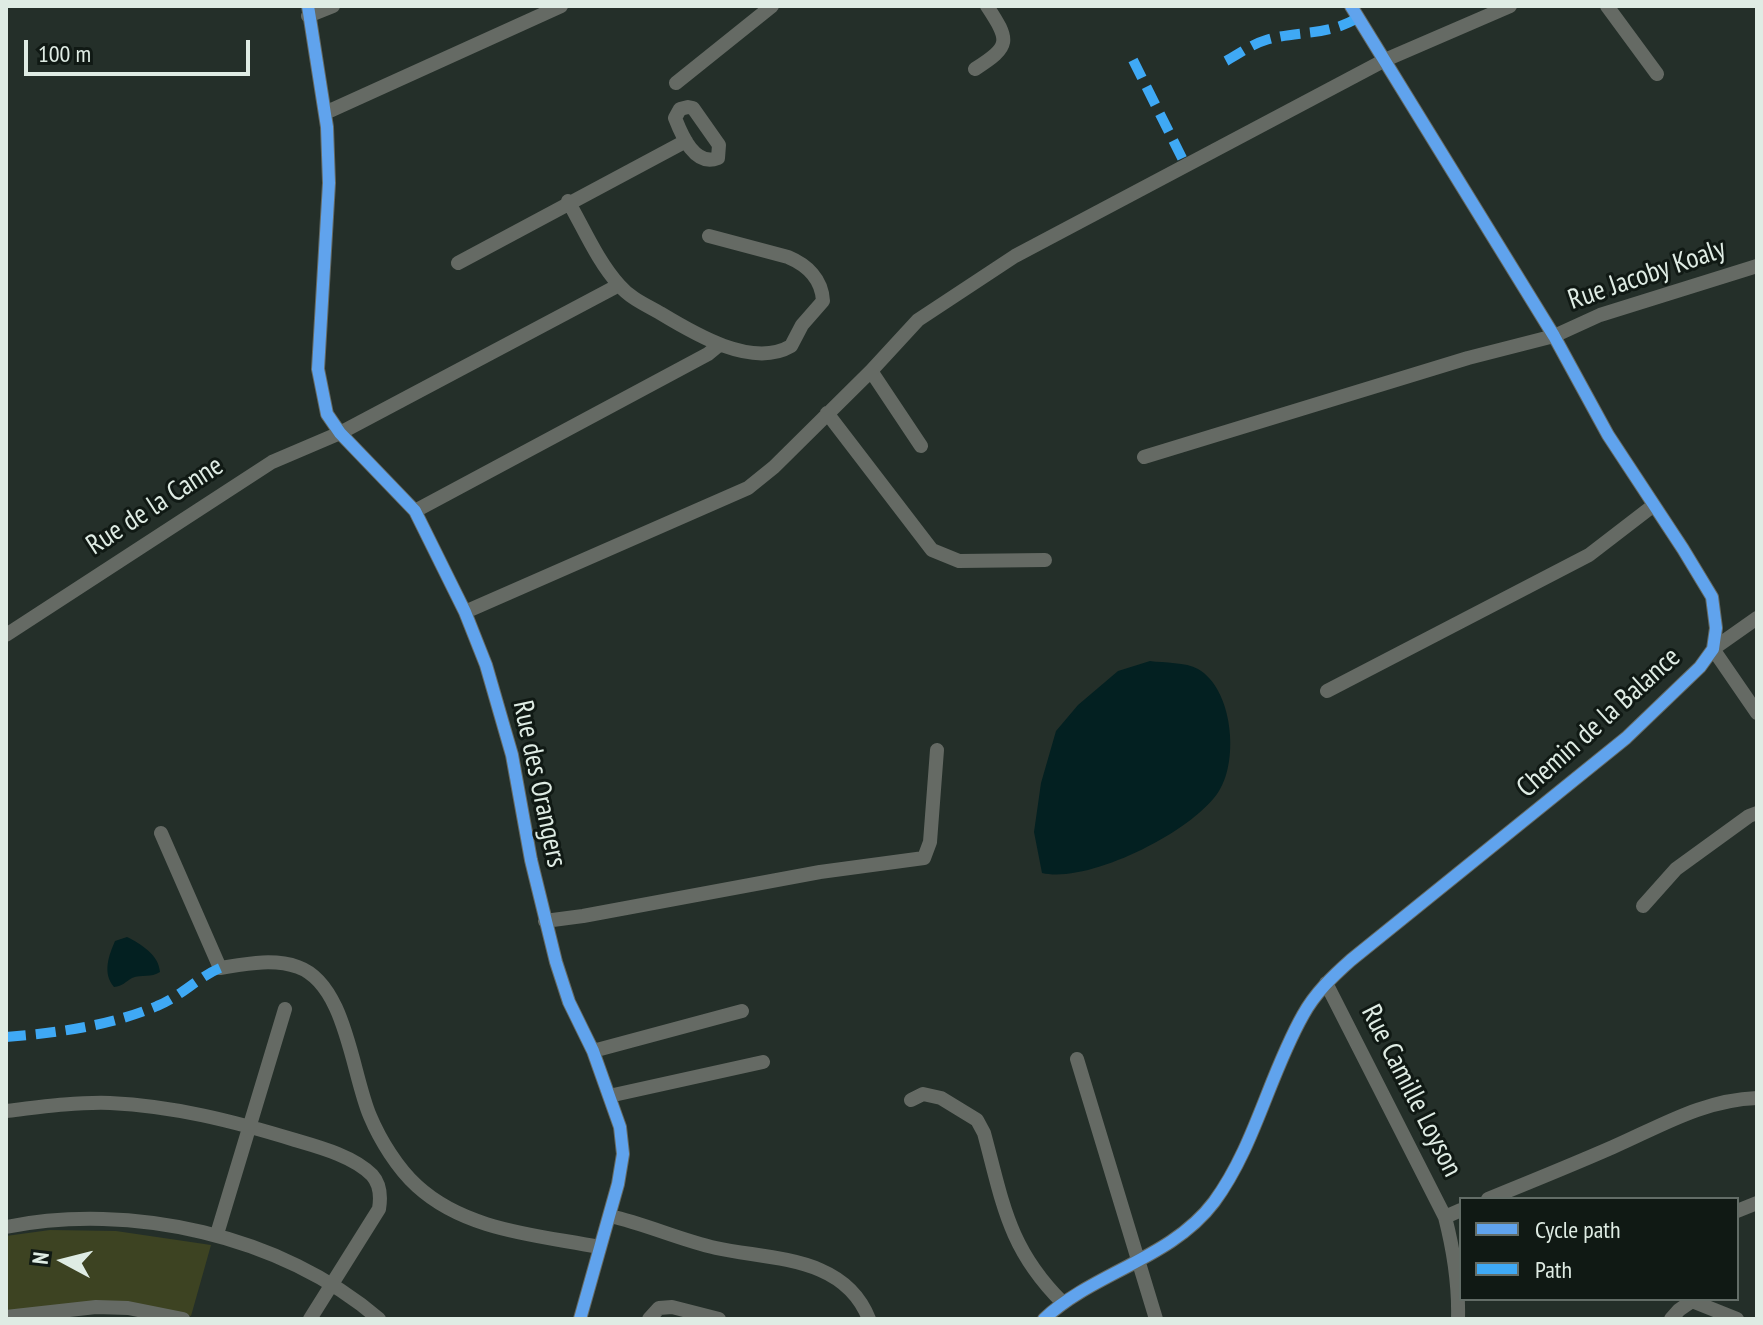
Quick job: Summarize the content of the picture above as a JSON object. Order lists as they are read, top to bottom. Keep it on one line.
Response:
{"streets":{"street":["Rue Jacoby Koaly","Rue de la Canne","Chemin de la Balance","Rue des Orangers","Rue Camille Loyson"]},"crossings":[["Rue Jacoby Koaly","Chemin de la Balance"],["Rue de la Canne","Rue des Orangers"],["Chemin de la Balance","Rue Camille Loyson"]],"legend":["Cycle path","Path"],"scale_bar":"100 m","north":"left"}
